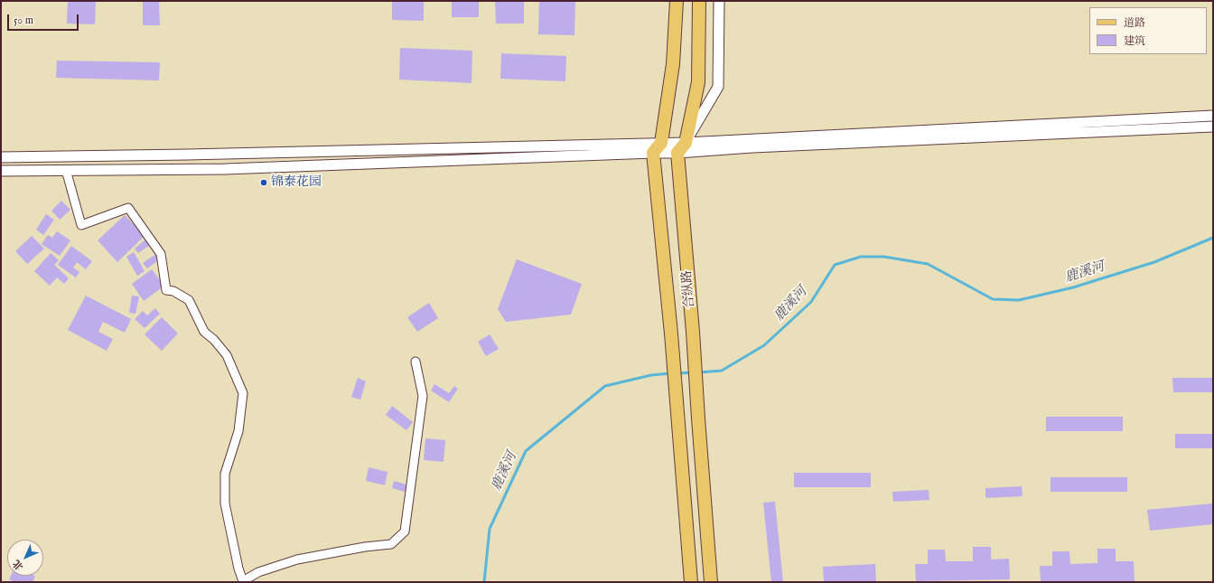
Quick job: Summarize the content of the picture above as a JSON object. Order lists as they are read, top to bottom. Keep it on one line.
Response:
{"streets":{"main road":["合纵路"]},"water":["鹿溪河"],"places":["锦泰花园"],"legend":["道路","建筑"],"scale_bar":"50 m","north":"bottom left"}
